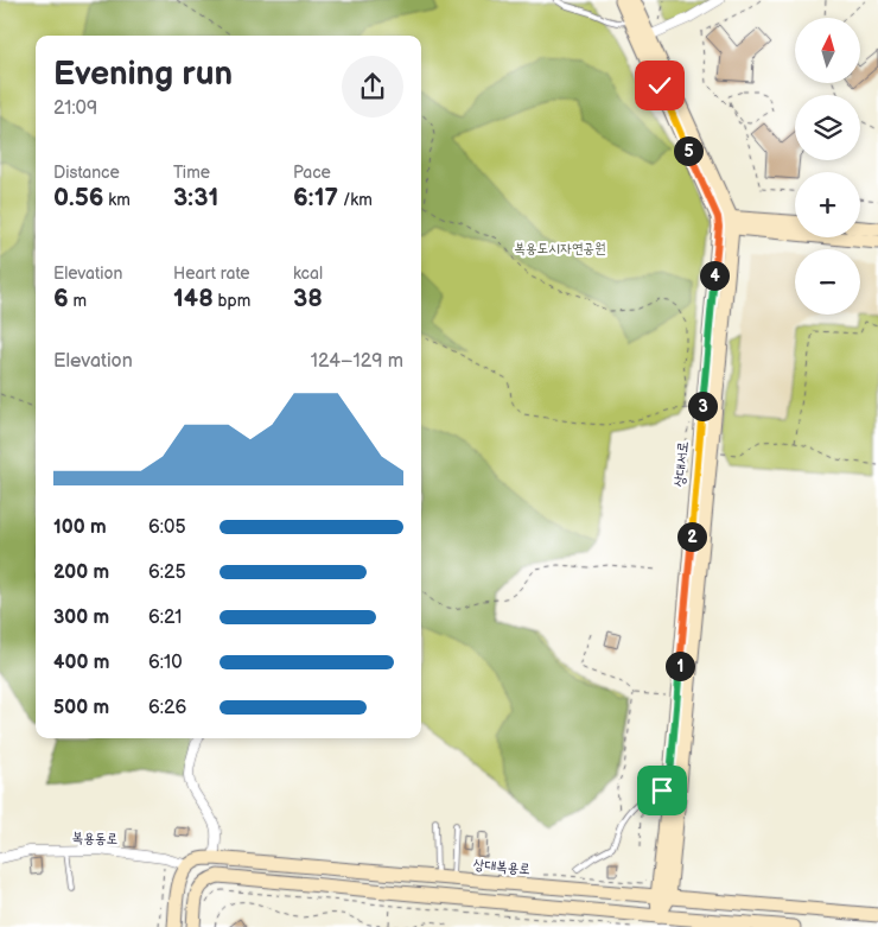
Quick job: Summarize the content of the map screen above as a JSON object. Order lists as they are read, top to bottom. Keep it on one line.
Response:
{"streets":{"street":["상대서로","복용동로","상대복용로"]},"crossings":[["상대서로","상대복용로"],["복용동로","상대복용로"]],"parks":["복용도시자연공원"],"north":"top","page":{"map_buttons":["+","−"],"heading":["Evening run","21:09"],"pins":["5","4","3","2","1"],"stats":[["Distance","0.56 km"],["Time","3:31"],["Pace","6:17 /km"],["Elevation","6 m"],["Heart rate","148 bpm"],["kcal","38"]],"chart":["Elevation","124–129 m"],"list":[{"name":"100 m","note":"6:05"},{"name":"200 m","note":"6:25"},{"name":"300 m","note":"6:21"},{"name":"400 m","note":"6:10"},{"name":"500 m","note":"6:26"}]}}
